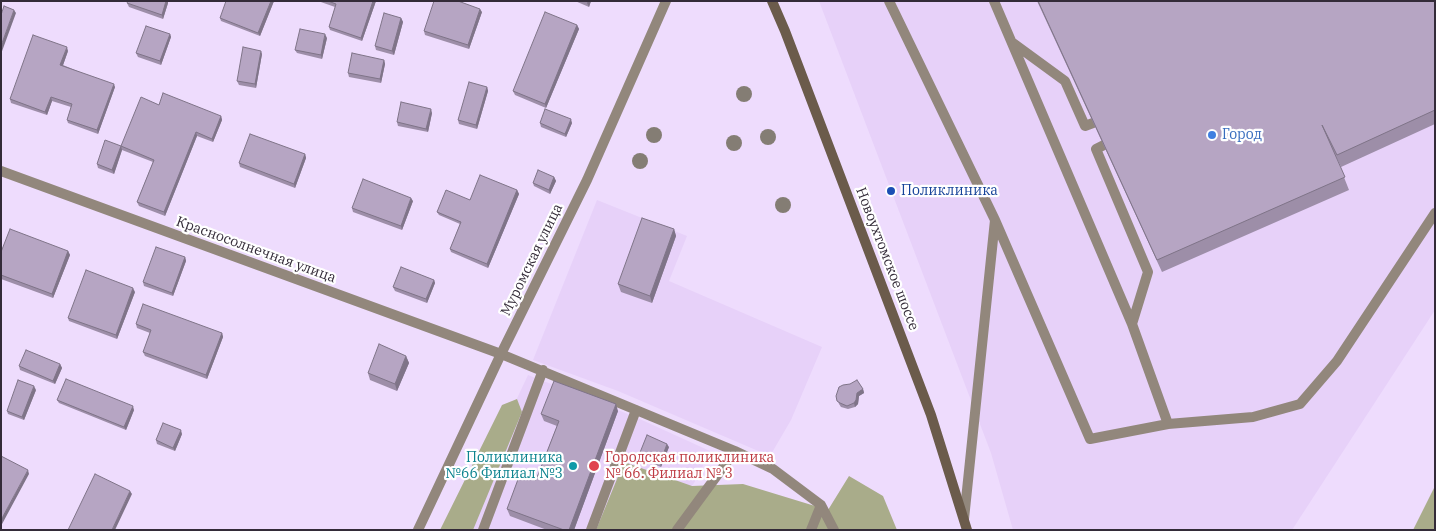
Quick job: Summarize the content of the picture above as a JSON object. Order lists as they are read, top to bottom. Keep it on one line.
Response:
{"streets":{"main road":["Новоухтомское шоссе"],"street":["Красносолнечная улица","Муромская улица"]},"crossings":[["Красносолнечная улица","Муромская улица"]],"places":["Город","Поликлиника","Поликлиника №66 Филиал №3","Городская поликлиника № 66. Филиал № 3"]}
